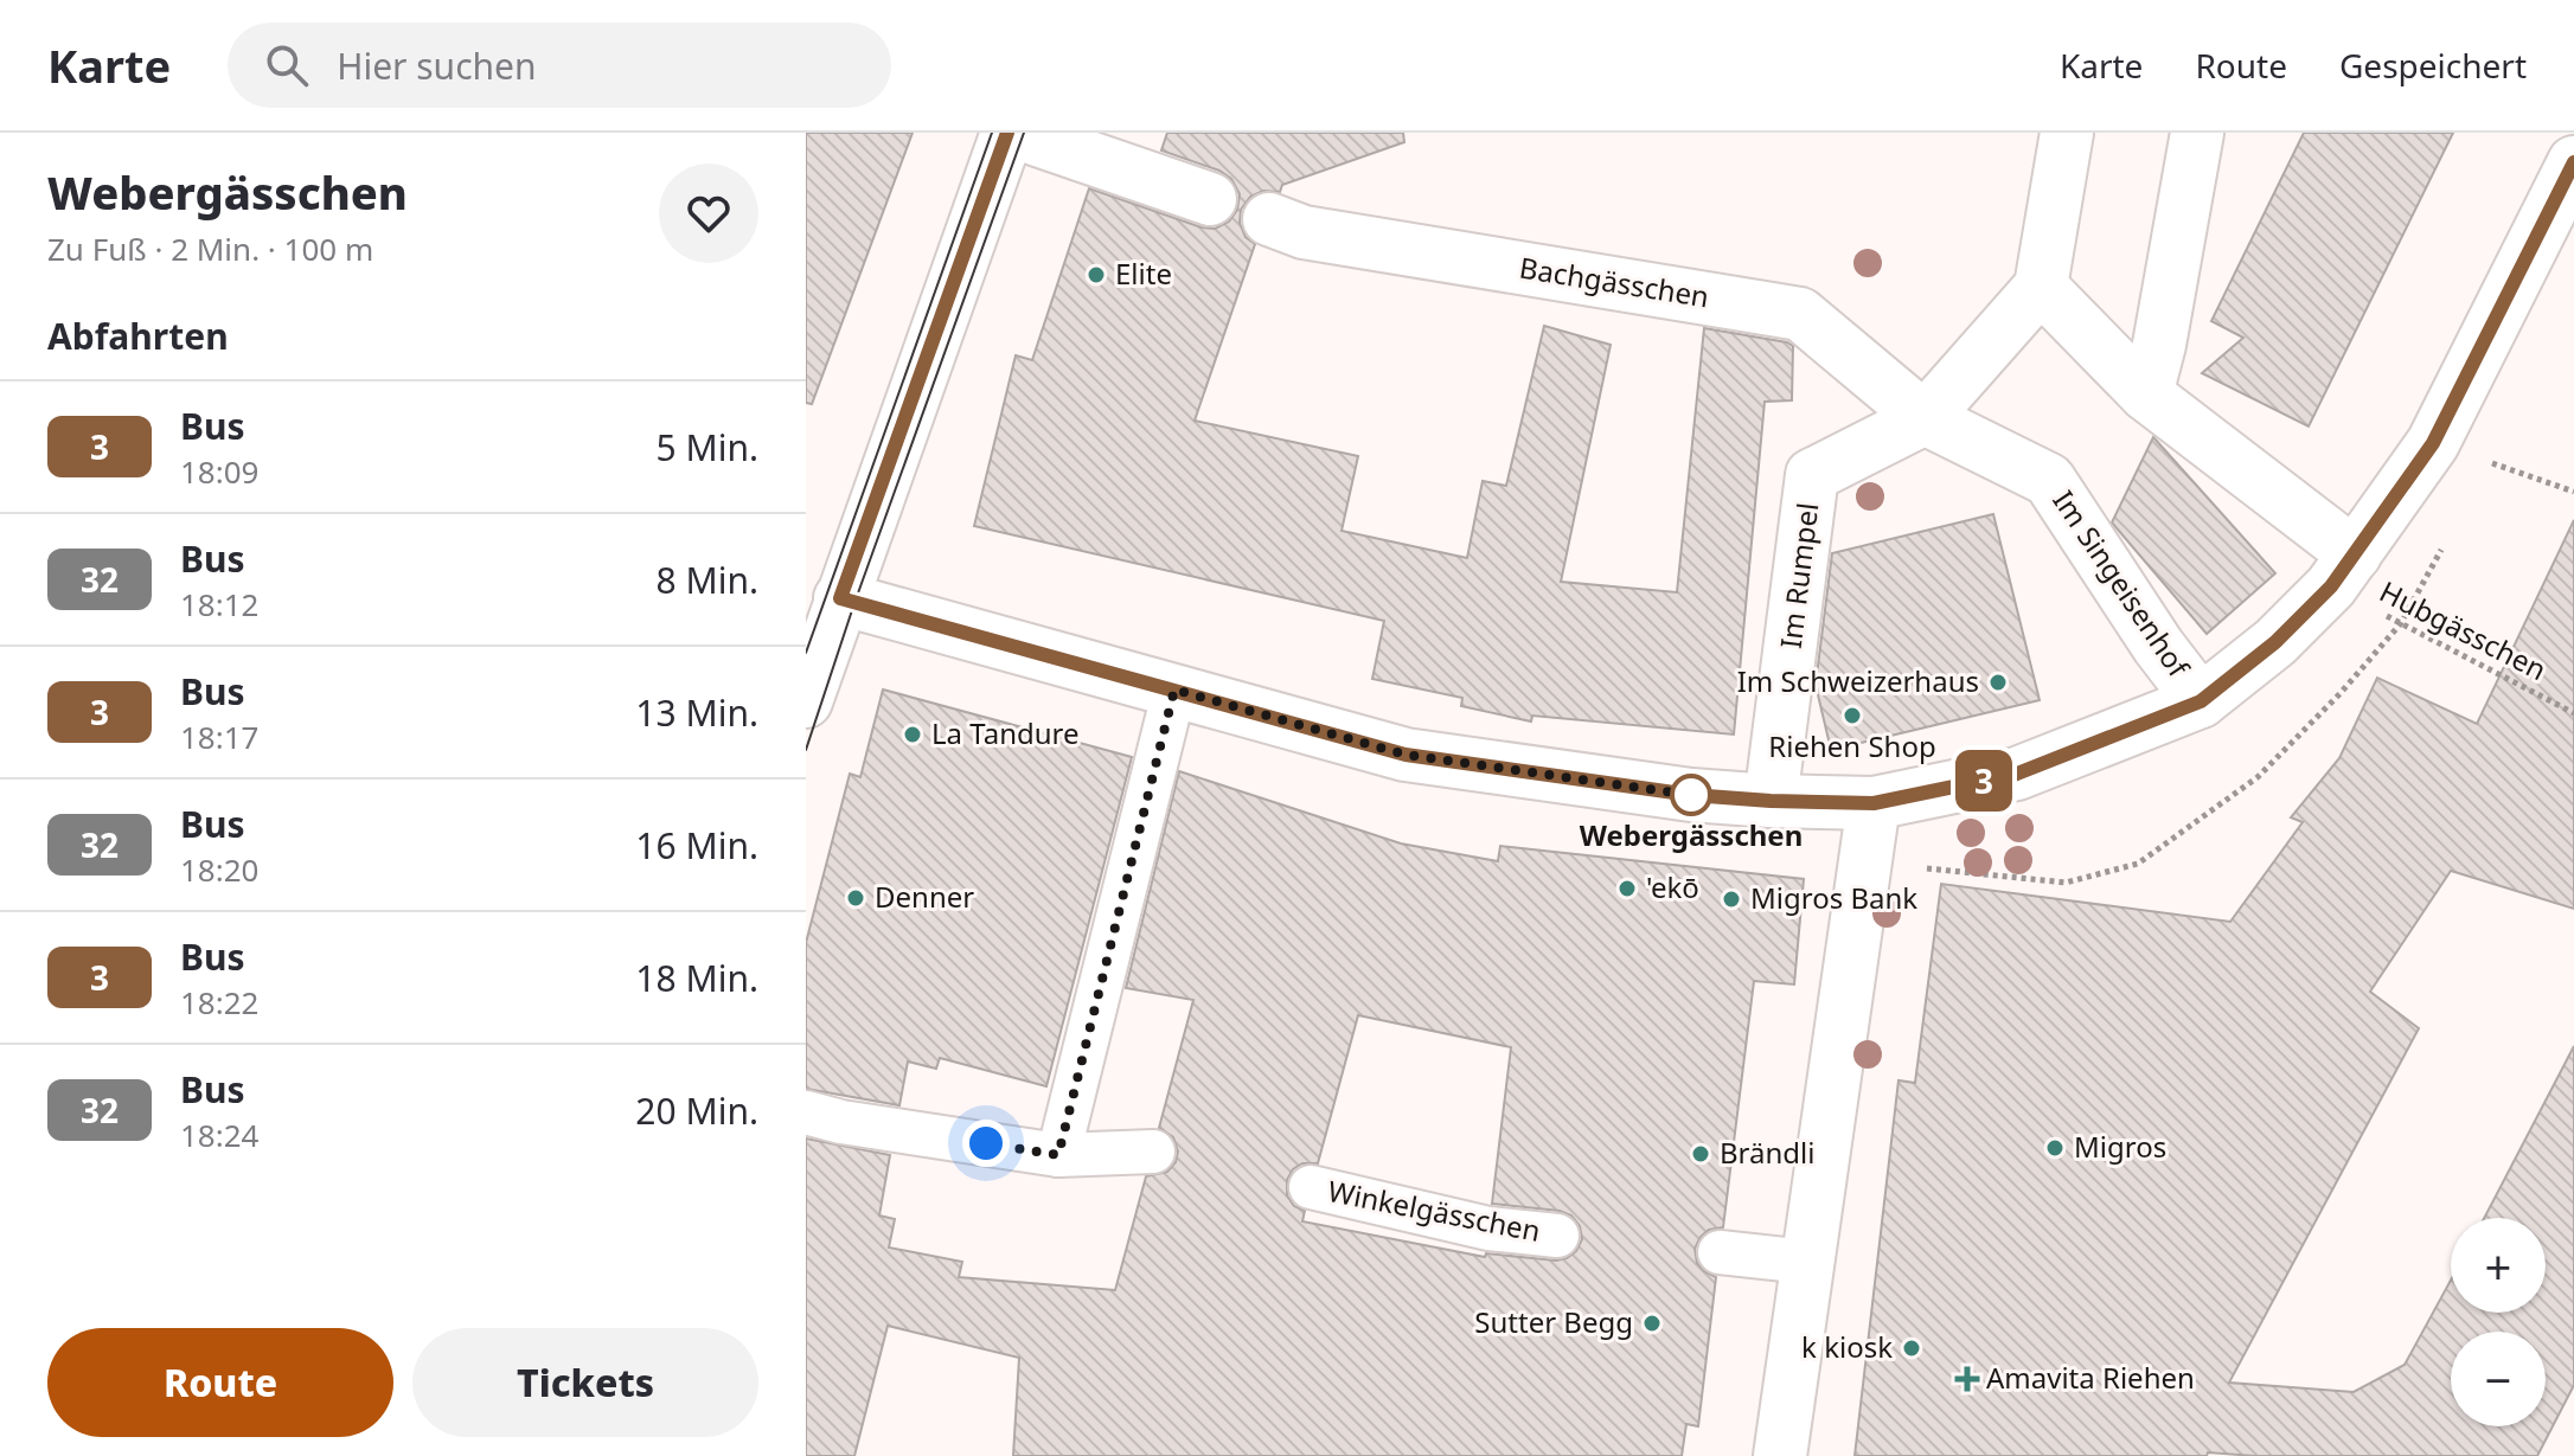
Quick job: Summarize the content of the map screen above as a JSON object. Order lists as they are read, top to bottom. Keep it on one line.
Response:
{"streets":{"street":["Bachgässchen","Im Rumpel","Im Singeisenhof"],"lane":["Winkelgässchen"],"path":["Hubgässchen"]},"crossings":[["Bachgässchen","Im Rumpel"],["Bachgässchen","Im Singeisenhof"],["Im Rumpel","Im Singeisenhof"]],"places":{"other":["Elite","Im Schweizerhaus","Riehen Shop","La Tandure","Webergässchen","'ekō","Denner","Migros Bank","Migros","Brändli","Sutter Begg","k kiosk"],"health":["Amavita Riehen"]},"lines":["bus line 3"],"page":{"header":"Karte","search":"Hier suchen","nav":["Karte","Route","Gespeichert"],"heading":[["Webergässchen","Zu Fuß · 2 Min. · 100 m"],"Abfahrten"],"on_map":"3","list":[{"mark":"3","name":"Bus","note":"18:09","value":"5 Min."},{"mark":"32","name":"Bus","note":"18:12","value":"8 Min."},{"mark":"3","name":"Bus","note":"18:17","value":"13 Min."},{"mark":"32","name":"Bus","note":"18:20","value":"16 Min."},{"mark":"3","name":"Bus","note":"18:22","value":"18 Min."},{"mark":"32","name":"Bus","note":"18:24","value":"20 Min."}],"map_buttons":["+","−"],"buttons":["Route","Tickets"]}}
